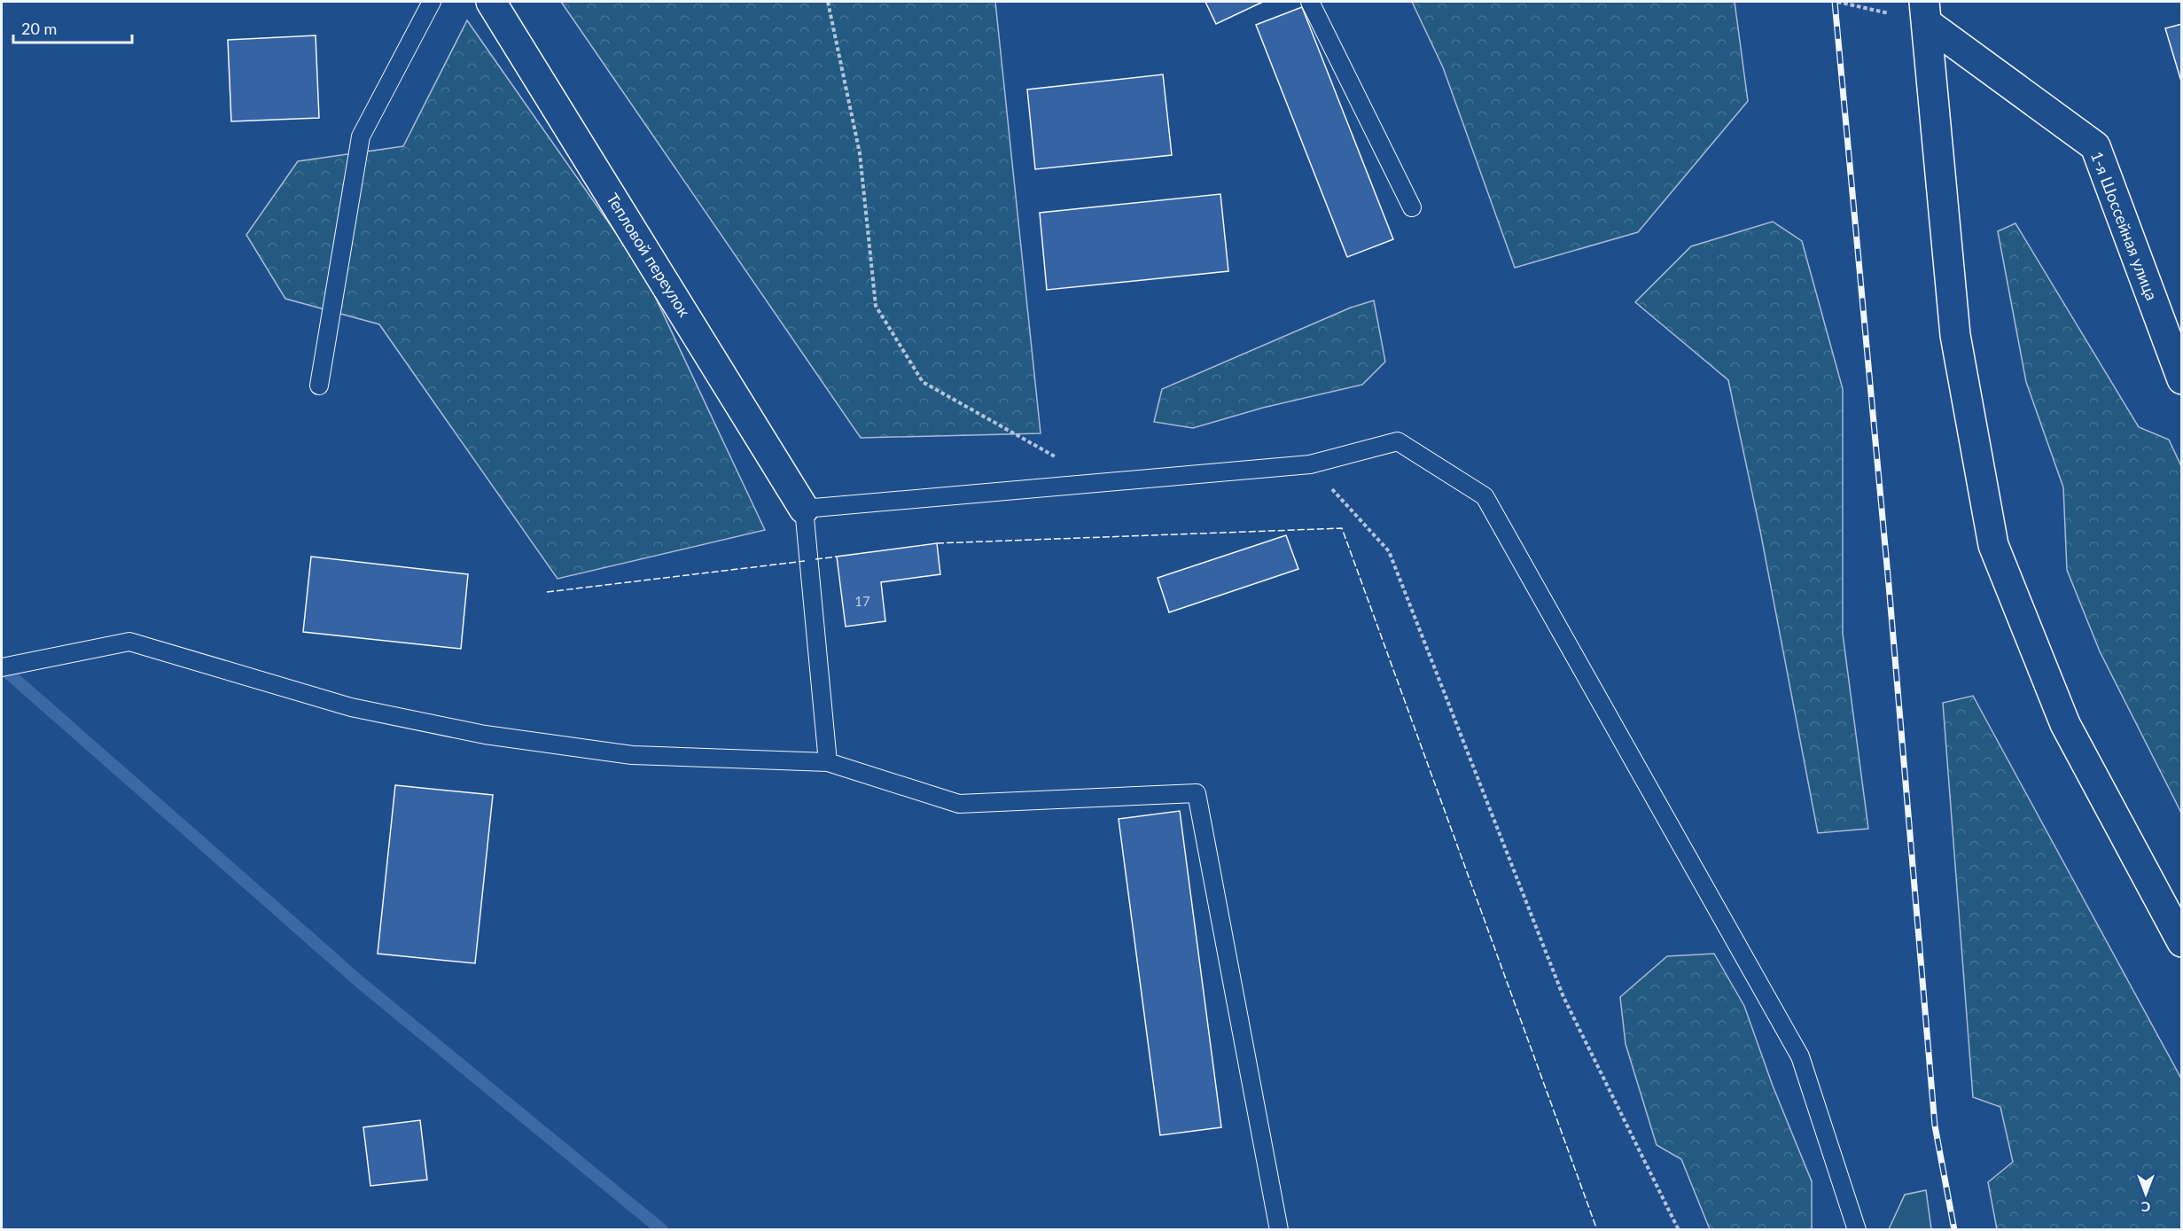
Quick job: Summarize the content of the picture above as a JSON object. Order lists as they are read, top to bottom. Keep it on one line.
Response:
{"streets":{"street":["1-я Шоссейная улица","Тепловой переулок"]},"house_numbers":["17"],"scale_bar":"20 m","north":"bottom"}
